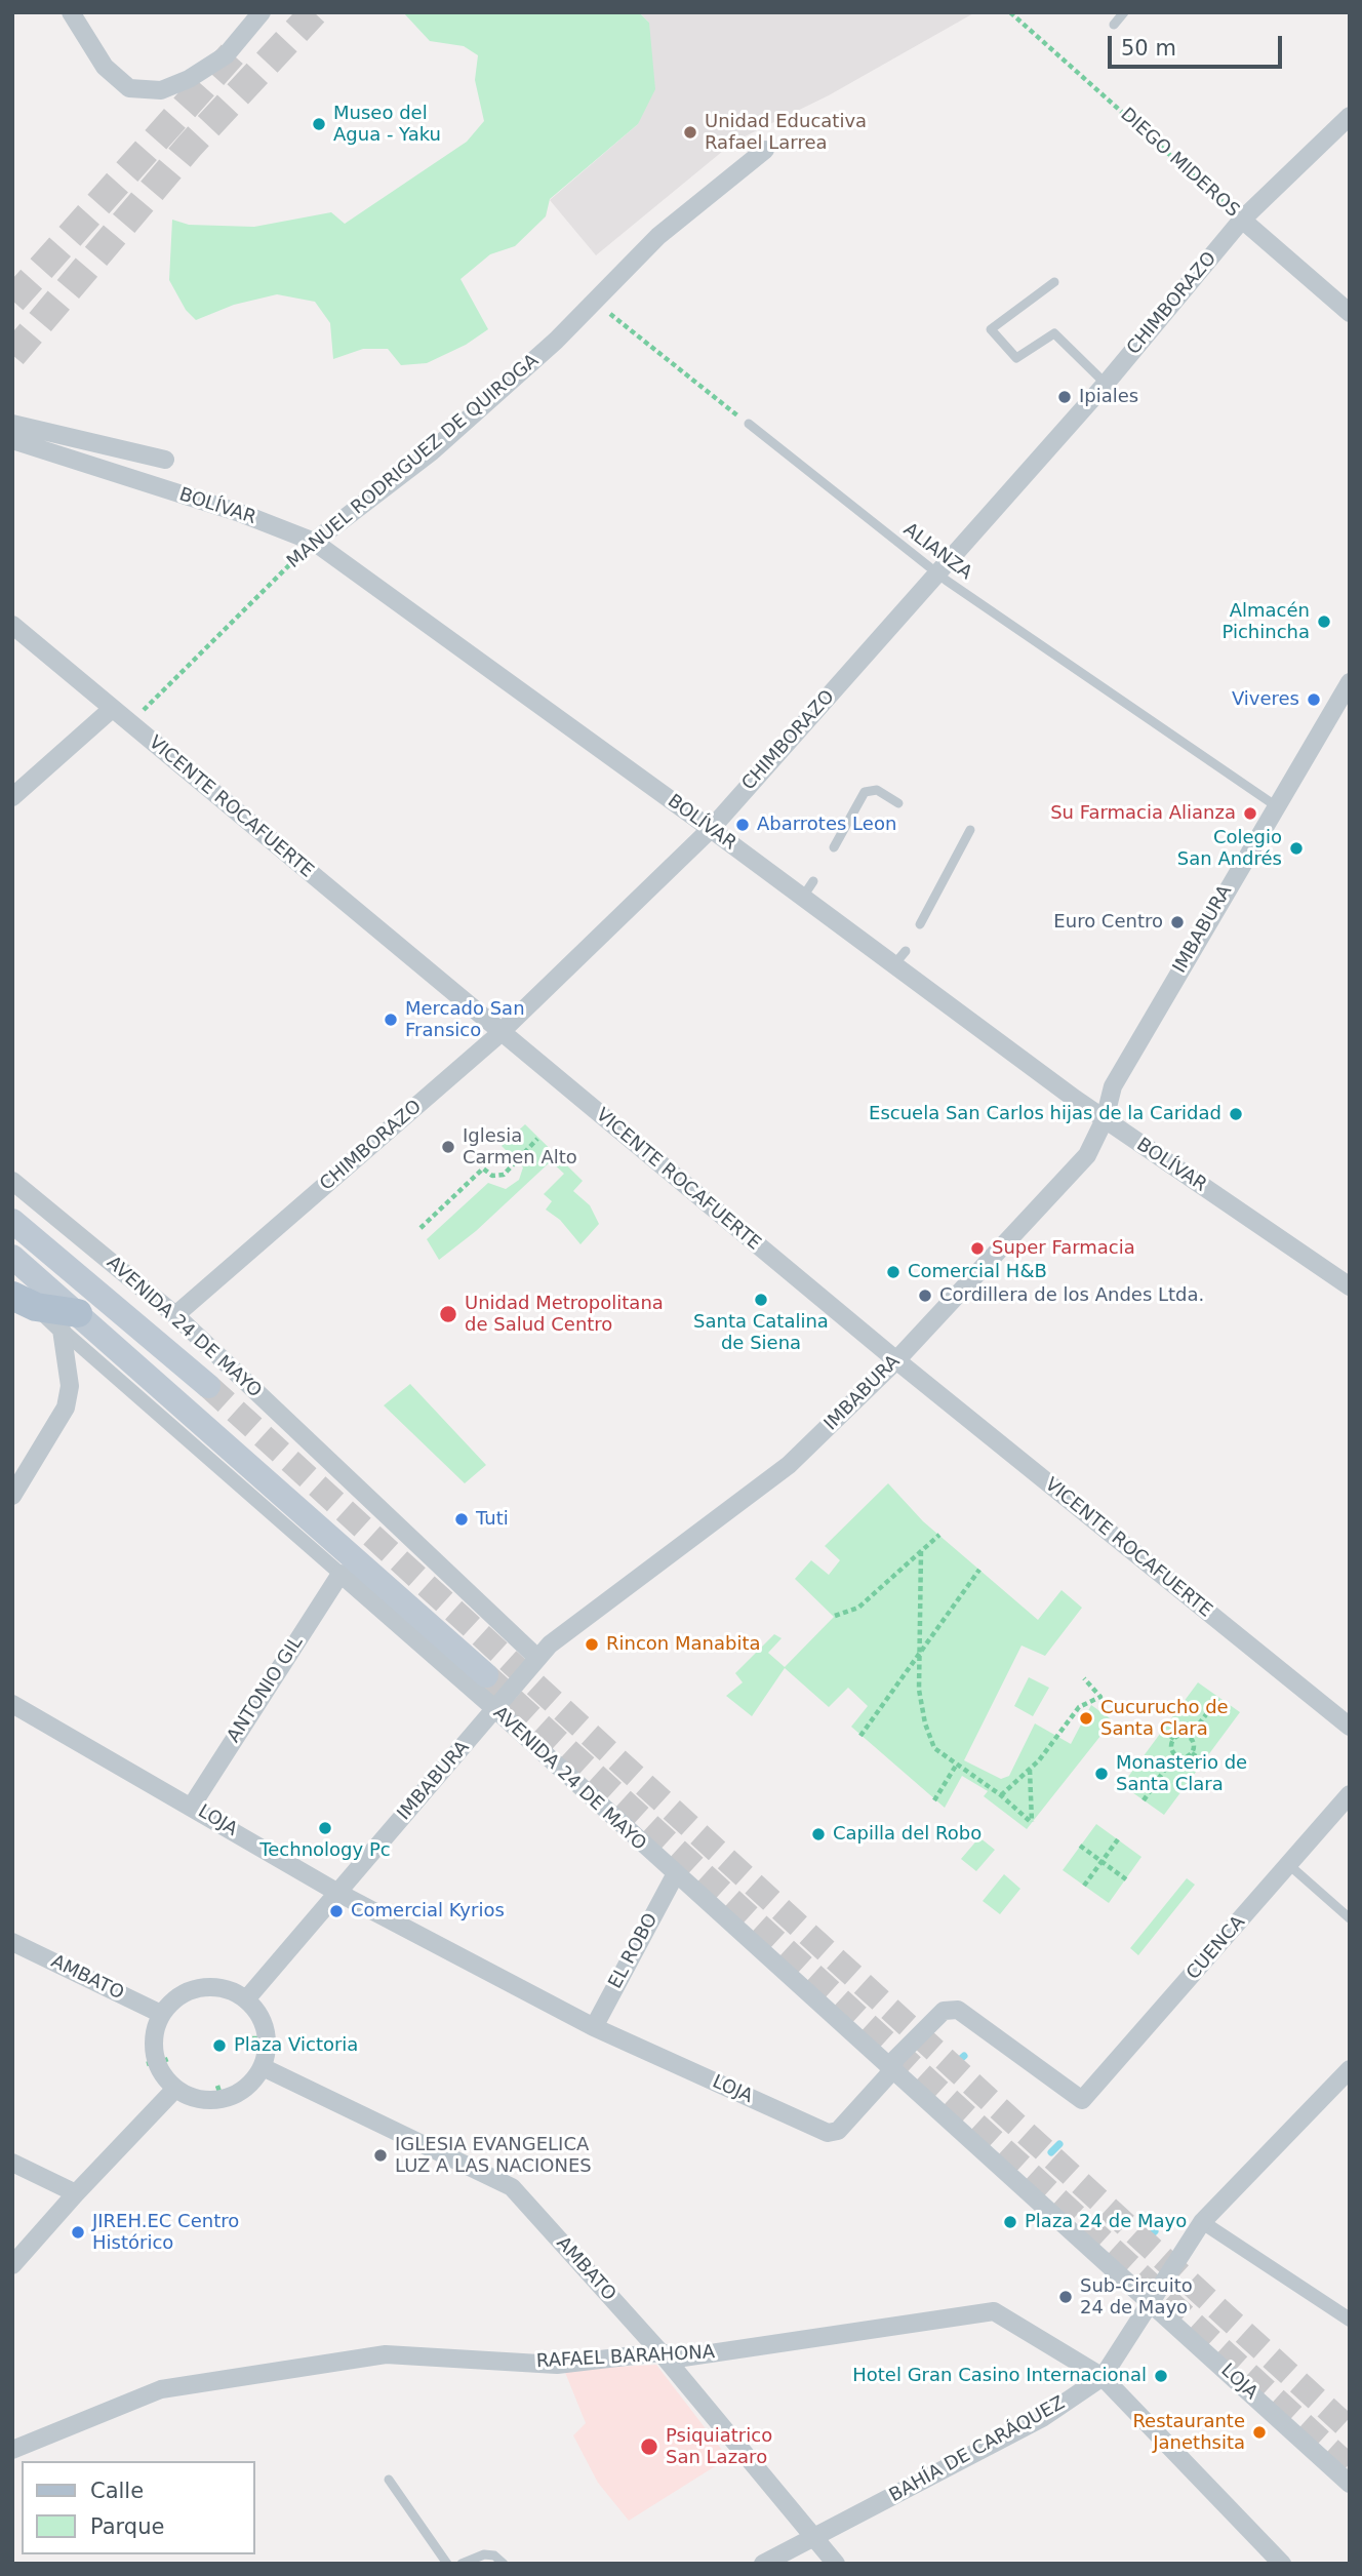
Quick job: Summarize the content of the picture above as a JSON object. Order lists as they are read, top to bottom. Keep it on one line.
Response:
{"streets":{"main road":["AVENIDA 24 DE MAYO"],"street":["DIEGO MIDEROS","CHIMBORAZO","MANUEL RODRIGUEZ DE QUIROGA","BOLÍVAR","VICENTE ROCAFUERTE","IMBABURA","ANTONIO GIL","LOJA","CUENCA","EL ROBO","AMBATO","RAFAEL BARAHONA","BAHÍA DE CARÁQUEZ"],"lane":["ALIANZA"]},"crossings":[["DIEGO MIDEROS","CHIMBORAZO"],["CHIMBORAZO","BOLÍVAR"],["CHIMBORAZO","ALIANZA"],["CHIMBORAZO","VICENTE ROCAFUERTE"],["CHIMBORAZO","AVENIDA 24 DE MAYO"],["MANUEL RODRIGUEZ DE QUIROGA","BOLÍVAR"],["MANUEL RODRIGUEZ DE QUIROGA","VICENTE ROCAFUERTE"],["BOLÍVAR","IMBABURA"],["ALIANZA","IMBABURA"],["VICENTE ROCAFUERTE","IMBABURA"],["IMBABURA","AVENIDA 24 DE MAYO"],["IMBABURA","LOJA"],["IMBABURA","AMBATO"],["AVENIDA 24 DE MAYO","ANTONIO GIL"],["AVENIDA 24 DE MAYO","LOJA"],["AVENIDA 24 DE MAYO","CUENCA"],["AVENIDA 24 DE MAYO","EL ROBO"],["ANTONIO GIL","LOJA"],["LOJA","CUENCA"],["LOJA","EL ROBO"],["LOJA","BAHÍA DE CARÁQUEZ"],["AMBATO","RAFAEL BARAHONA"],["AMBATO","BAHÍA DE CARÁQUEZ"],["RAFAEL BARAHONA","BAHÍA DE CARÁQUEZ"]],"places":["Museo del Agua - Yaku","Unidad Educativa Rafael Larrea","Ipiales","Almacén Pichincha","Viveres","Su Farmacia Alianza","Abarrotes Leon","Colegio San Andrés","Euro Centro","Mercado San Fransico","Escuela San Carlos hijas de la Caridad","Iglesia Carmen Alto","Super Farmacia","Comercial H&B","Cordillera de los Andes Ltda.","Santa Catalina de Siena","Unidad Metropolitana de Salud Centro","Tuti","Rincon Manabita","Cucurucho de Santa Clara","Monasterio de Santa Clara","Technology Pc","Capilla del Robo","Comercial Kyrios","Plaza Victoria","IGLESIA EVANGELICA LUZ A LAS NACIONES","Plaza 24 de Mayo","JIREH.EC Centro Histórico","Sub-Circuito 24 de Mayo","Hotel Gran Casino Internacional","Restaurante Janethsita","Psiquiatrico San Lazaro"],"legend":["Calle","Parque"],"scale_bar":"50 m"}
